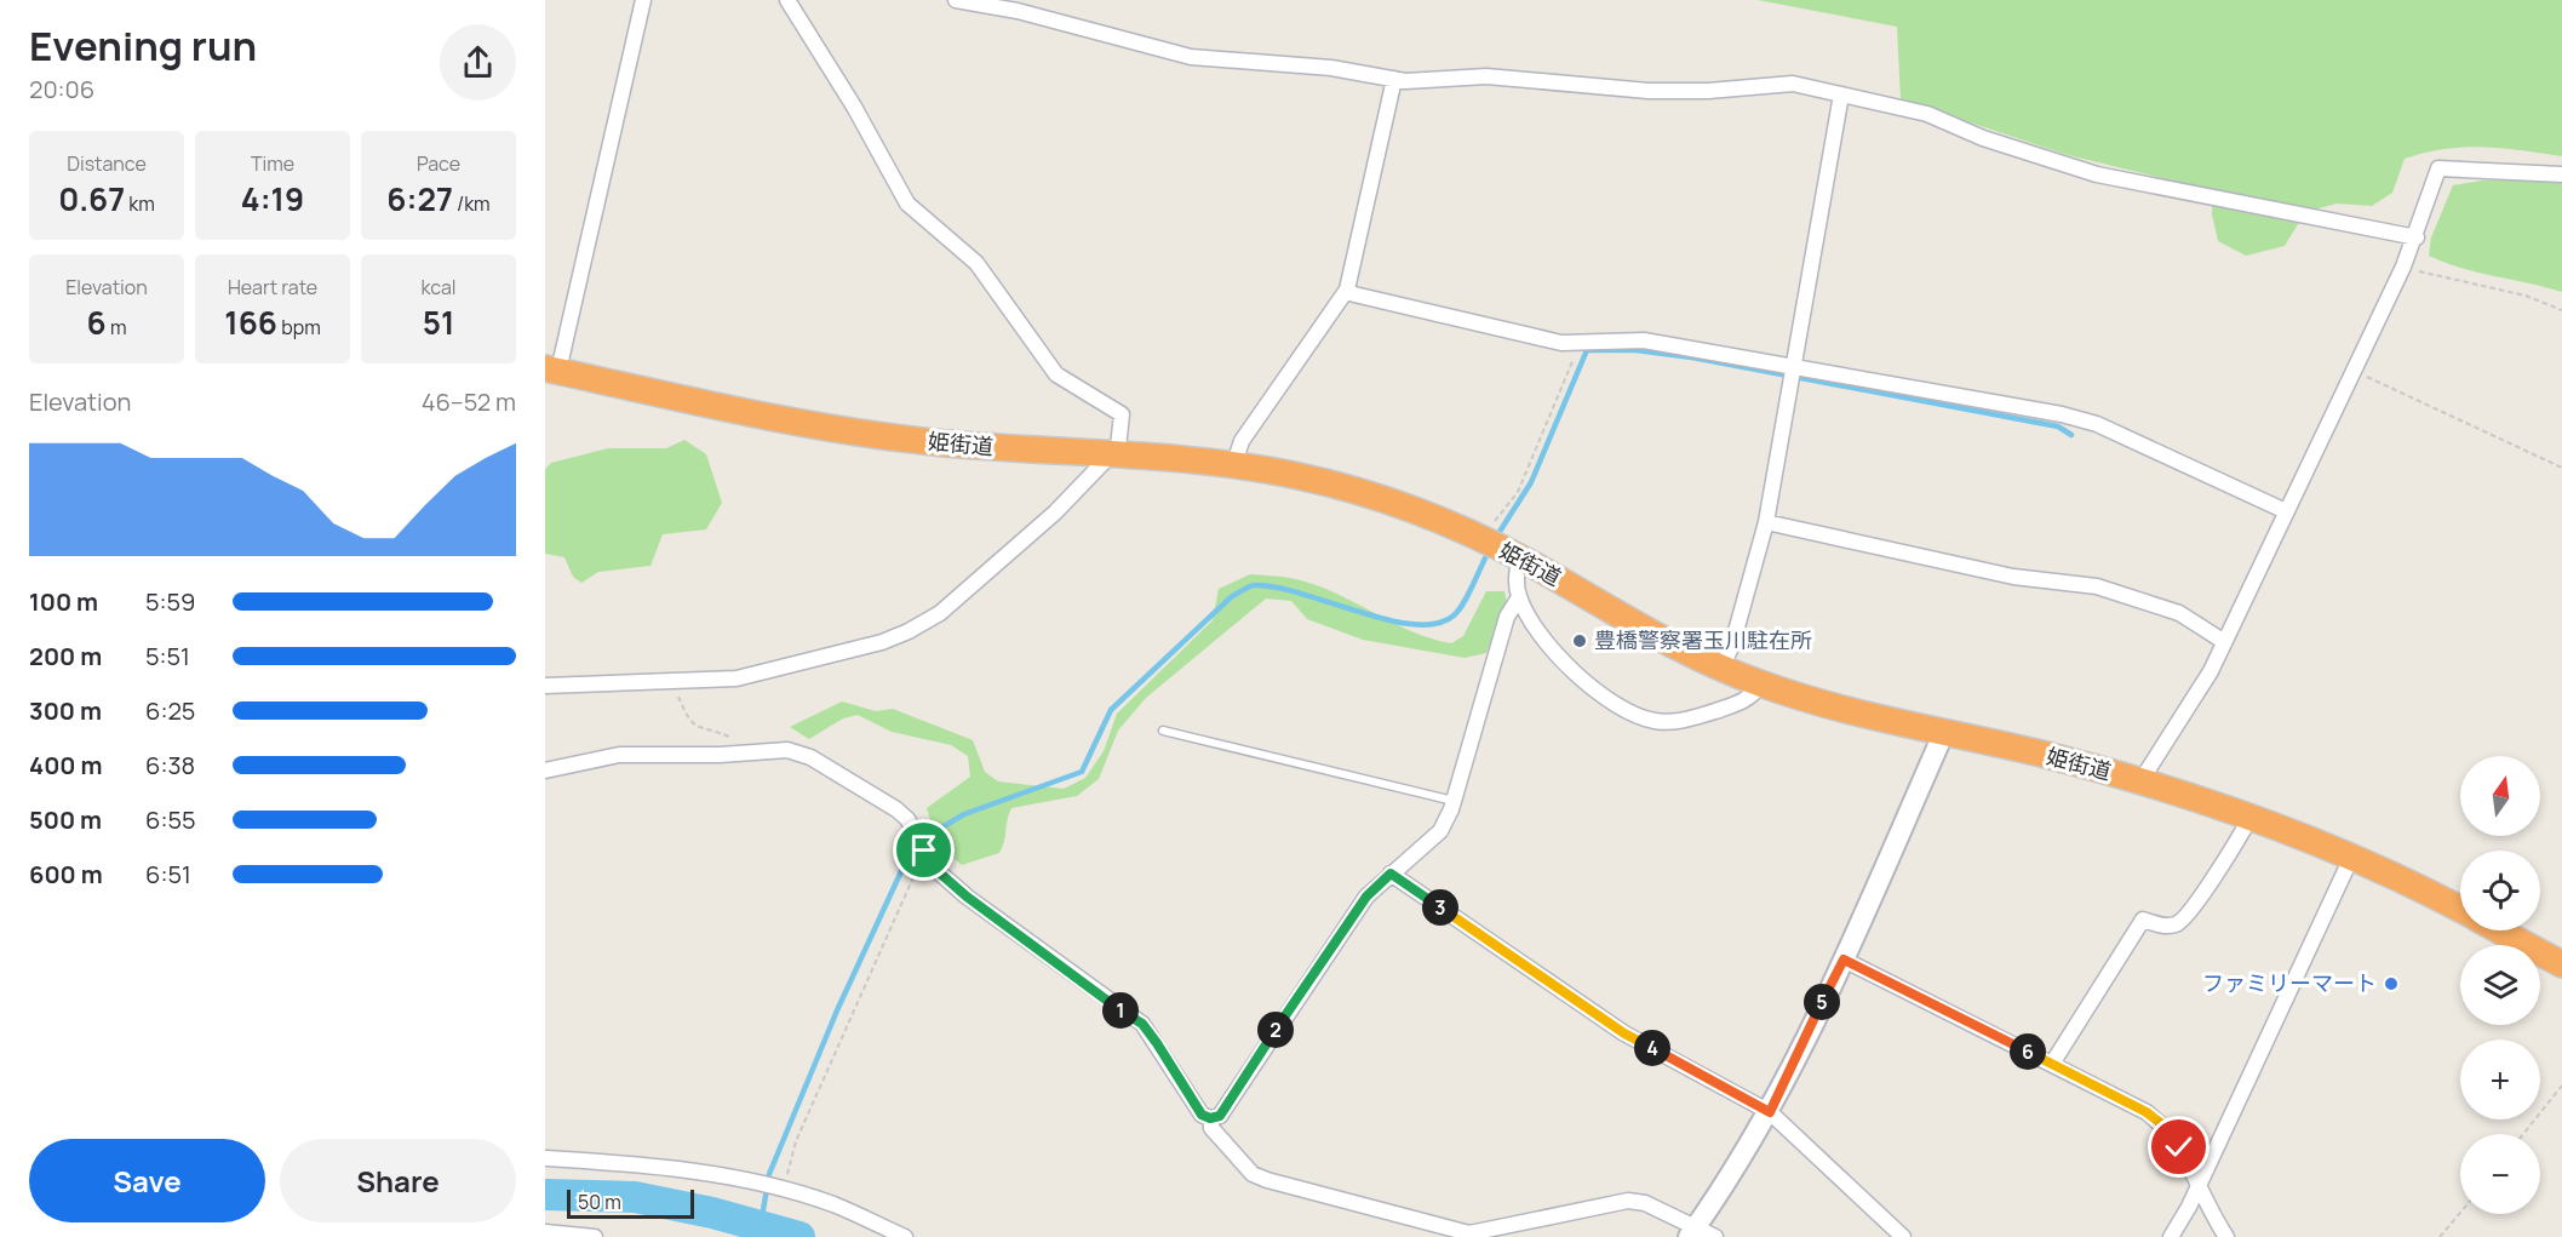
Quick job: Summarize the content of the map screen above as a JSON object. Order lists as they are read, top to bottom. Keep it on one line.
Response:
{"streets":{"highway":["姫街道"]},"places":["豊橋警察署玉川駐在所","ファミリーマート"],"scale_bar":"50 m","north":"top","page":{"heading":["Evening run","20:06"],"stats":[["Distance","0.67 km"],["Time","4:19"],["Pace","6:27 /km"],["Elevation","6 m"],["Heart rate","166 bpm"],["kcal","51"]],"chart":["Elevation","46–52 m"],"list":[{"name":"100 m","note":"5:59"},{"name":"200 m","note":"5:51"},{"name":"300 m","note":"6:25"},{"name":"400 m","note":"6:38"},{"name":"500 m","note":"6:55"},{"name":"600 m","note":"6:51"}],"map_buttons":["+","−"],"pins":["3","5","1","2","4","6"],"buttons":["Save","Share"],"scale":"50 m"}}
